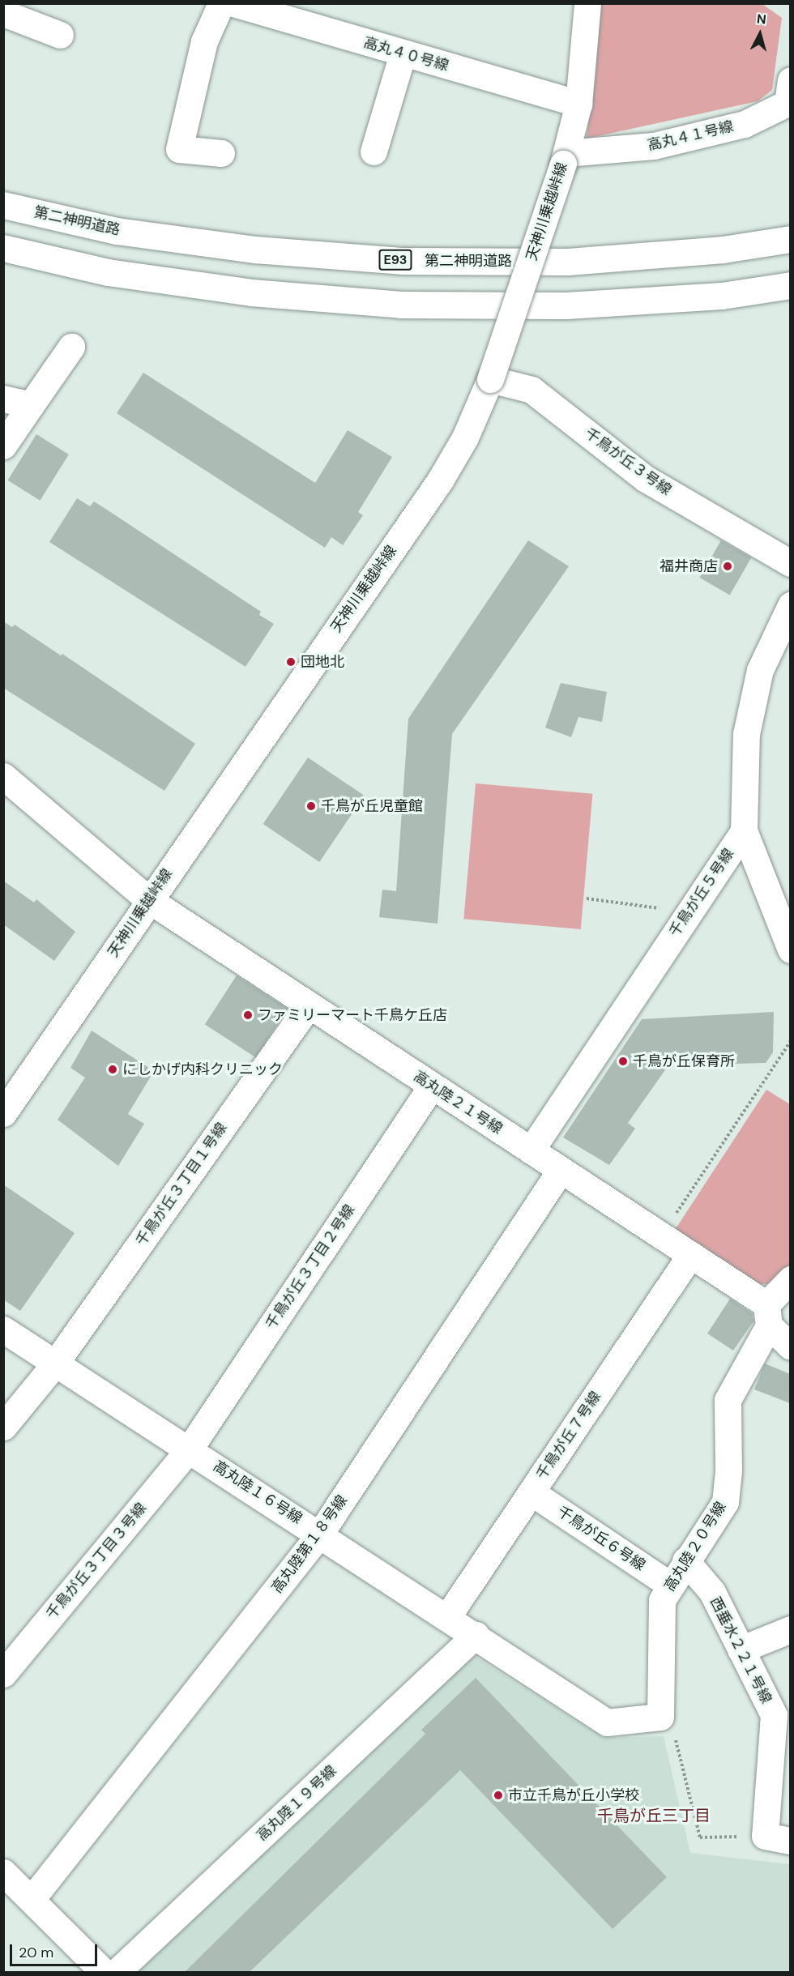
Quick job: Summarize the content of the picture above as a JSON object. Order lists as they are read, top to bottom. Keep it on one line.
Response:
{"streets":{"main road":["高丸４０号線","高丸４１号線","天神川乗越峠線","第二神明道路","E93","千鳥が丘３号線","千鳥が丘５号線","高丸陸２１号線","千鳥が丘３丁目１号線","千鳥が丘３丁目２号線","千鳥が丘７号線","高丸陸１６号線","千鳥が丘６号線","高丸陸第１８号線","高丸陸２０号線","千鳥が丘３丁目３号線","西垂水２２１号線","高丸陸１９号線"]},"crossings":[["高丸４０号線","天神川乗越峠線"],["高丸４１号線","天神川乗越峠線"],["天神川乗越峠線","千鳥が丘３号線"],["天神川乗越峠線","高丸陸２１号線"],["千鳥が丘５号線","高丸陸２１号線"],["高丸陸２１号線","千鳥が丘３丁目１号線"],["高丸陸２１号線","千鳥が丘３丁目２号線"],["高丸陸２１号線","千鳥が丘７号線"],["高丸陸２１号線","高丸陸第１８号線"],["高丸陸２１号線","高丸陸２０号線"],["千鳥が丘３丁目１号線","高丸陸１６号線"],["千鳥が丘３丁目２号線","高丸陸１６号線"],["千鳥が丘３丁目２号線","千鳥が丘３丁目３号線"],["千鳥が丘７号線","高丸陸１６号線"],["千鳥が丘７号線","千鳥が丘６号線"],["高丸陸１６号線","高丸陸第１８号線"],["高丸陸１６号線","高丸陸２０号線"],["高丸陸１６号線","千鳥が丘３丁目３号線"],["高丸陸１６号線","高丸陸１９号線"],["千鳥が丘６号線","高丸陸２０号線"],["高丸陸２０号線","西垂水２２１号線"]],"districts":["千鳥が丘三丁目"],"places":["福井商店","団地北","千鳥が丘児童館","ファミリーマート千鳥ケ丘店","千鳥が丘保育所","にしかげ内科クリニック","市立千鳥が丘小学校"],"scale_bar":"20 m","north":"top"}
